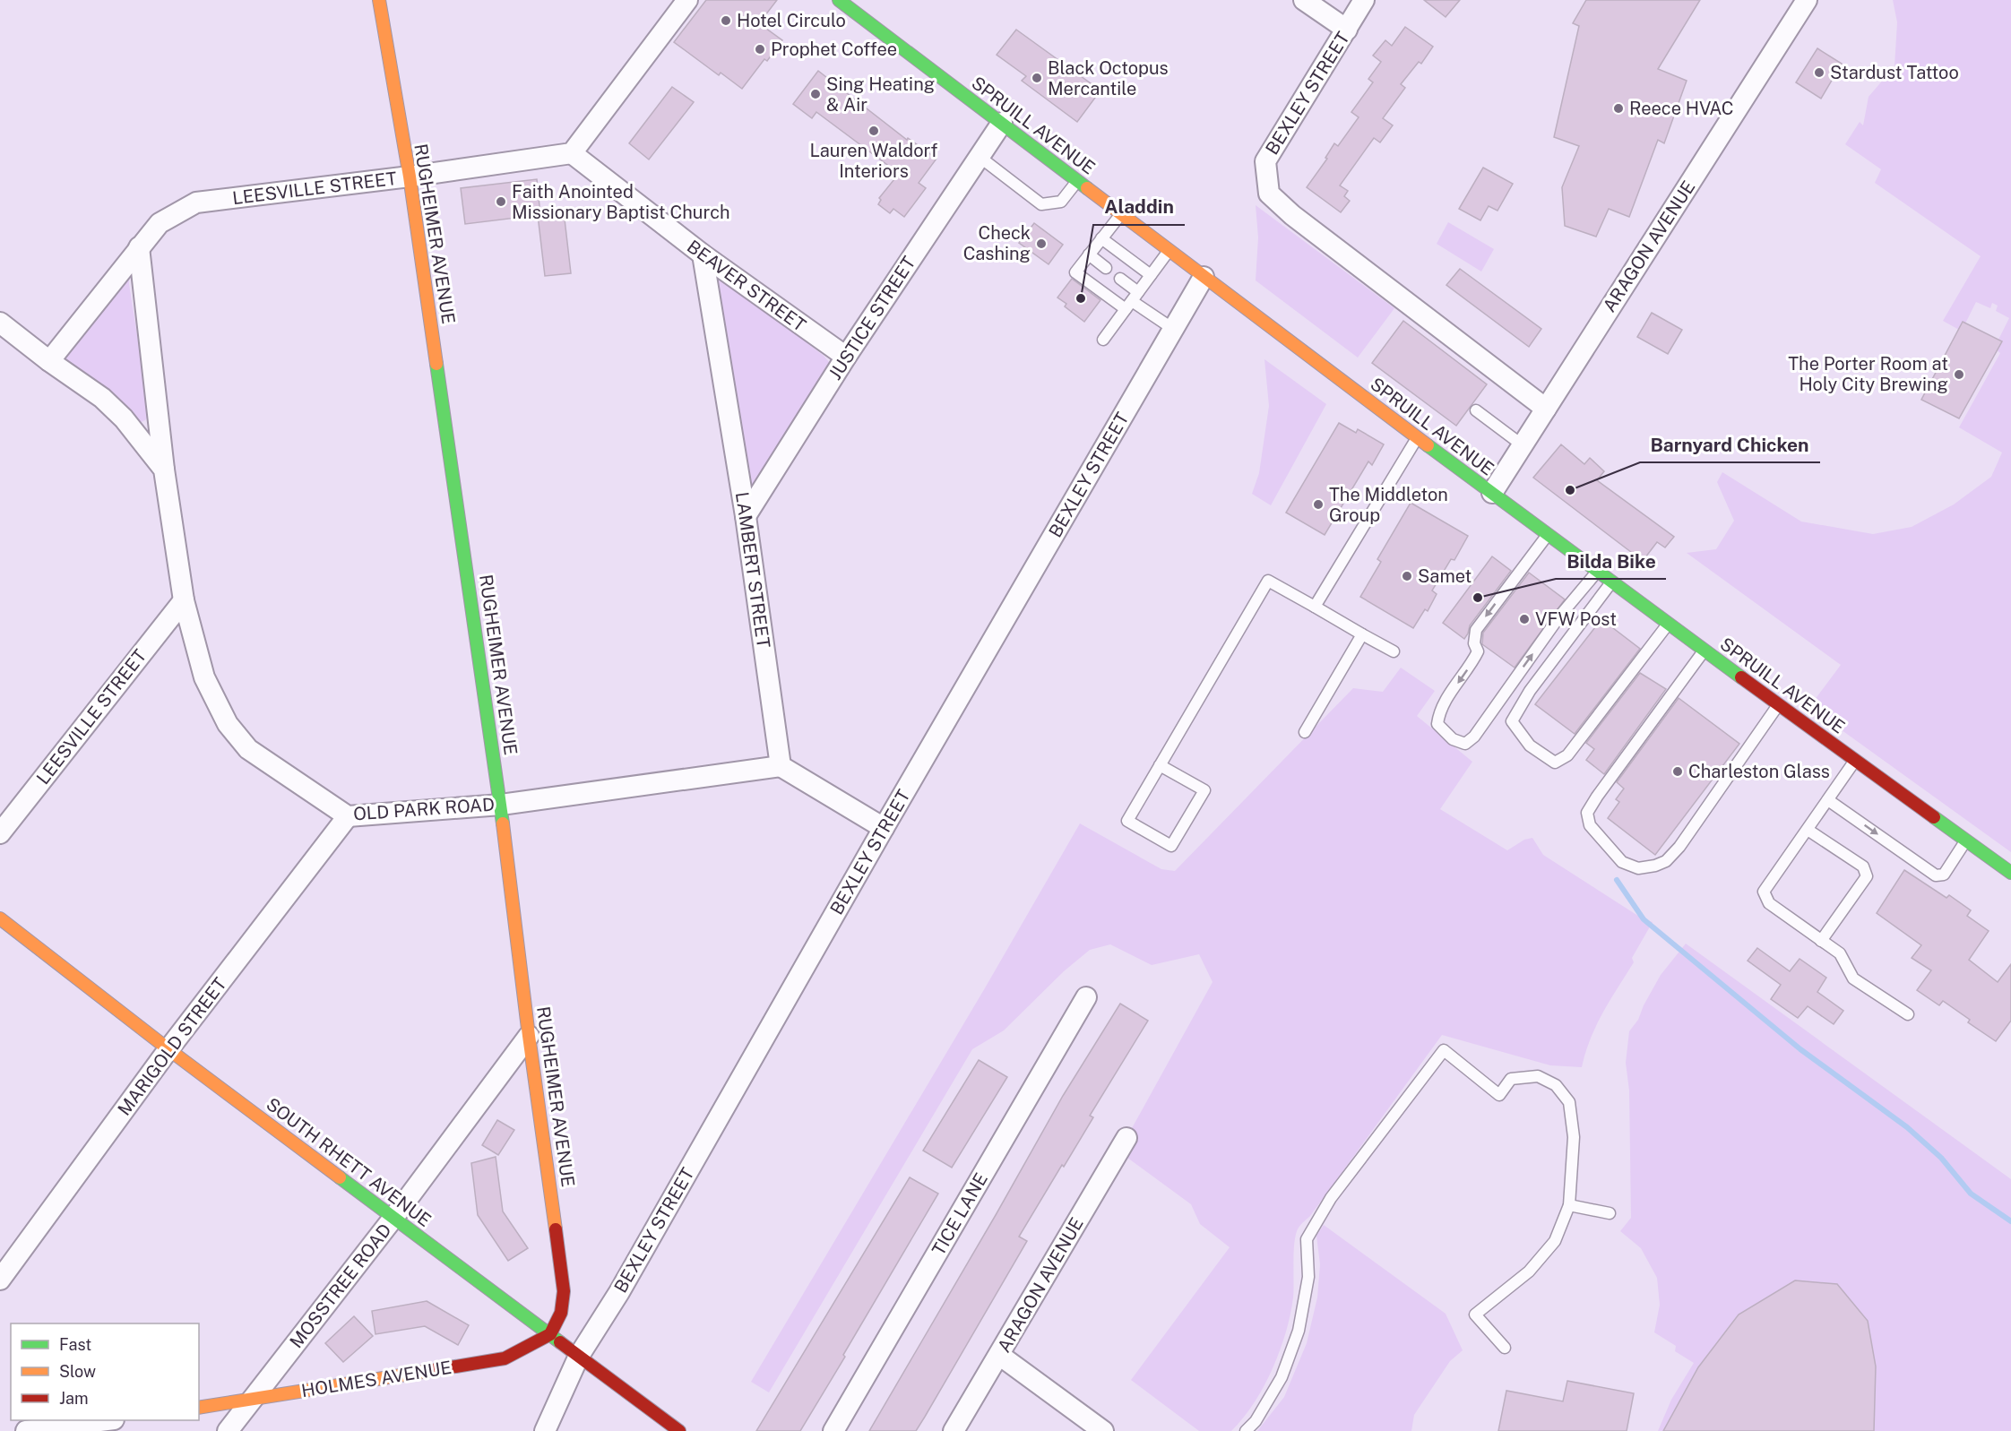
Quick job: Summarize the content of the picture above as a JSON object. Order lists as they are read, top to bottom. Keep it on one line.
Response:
{"streets":{"street":["BEXLEY STREET","SPRUILL AVENUE","LEESVILLE STREET","RUGHEIMER AVENUE","ARAGON AVENUE","BEAVER STREET","JUSTICE STREET","LAMBERT STREET","OLD PARK ROAD","MARIGOLD STREET","SOUTH RHETT AVENUE","TICE LANE","MOSSTREE ROAD","HOLMES AVENUE"]},"crossings":[["BEXLEY STREET","SPRUILL AVENUE"],["BEXLEY STREET","ARAGON AVENUE"],["BEXLEY STREET","SOUTH RHETT AVENUE"],["SPRUILL AVENUE","ARAGON AVENUE"],["SPRUILL AVENUE","JUSTICE STREET"],["LEESVILLE STREET","RUGHEIMER AVENUE"],["LEESVILLE STREET","BEAVER STREET"],["LEESVILLE STREET","OLD PARK ROAD"],["RUGHEIMER AVENUE","OLD PARK ROAD"],["RUGHEIMER AVENUE","SOUTH RHETT AVENUE"],["RUGHEIMER AVENUE","MOSSTREE ROAD"],["RUGHEIMER AVENUE","HOLMES AVENUE"],["BEAVER STREET","JUSTICE STREET"],["BEAVER STREET","LAMBERT STREET"],["JUSTICE STREET","LAMBERT STREET"],["LAMBERT STREET","OLD PARK ROAD"],["OLD PARK ROAD","MARIGOLD STREET"],["MARIGOLD STREET","SOUTH RHETT AVENUE"],["SOUTH RHETT AVENUE","MOSSTREE ROAD"],["SOUTH RHETT AVENUE","HOLMES AVENUE"],["MOSSTREE ROAD","HOLMES AVENUE"]],"places":["Hotel Circulo","Prophet Coffee","Stardust Tattoo","Black Octopus Mercantile","Sing Heating & Air","Reece HVAC","Lauren Waldorf Interiors","Faith Anointed Missionary Baptist Church","Check Cashing","Aladdin","The Porter Room at Holy City Brewing","Barnyard Chicken","The Middleton Group","Samet","Bilda Bike","VFW Post","Charleston Glass"],"legend":["Fast","Slow","Jam"]}
